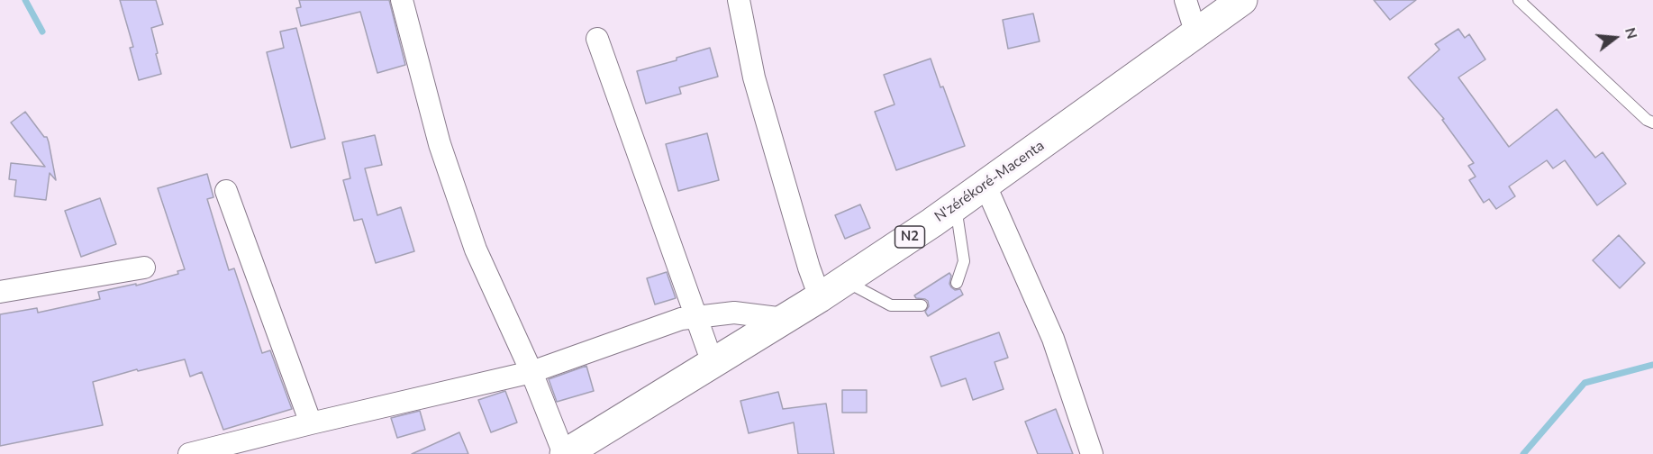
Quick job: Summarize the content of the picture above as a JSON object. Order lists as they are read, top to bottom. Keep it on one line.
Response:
{"streets":{"highway":["N'zérékoré-Macenta","N2"]},"north":"right"}
